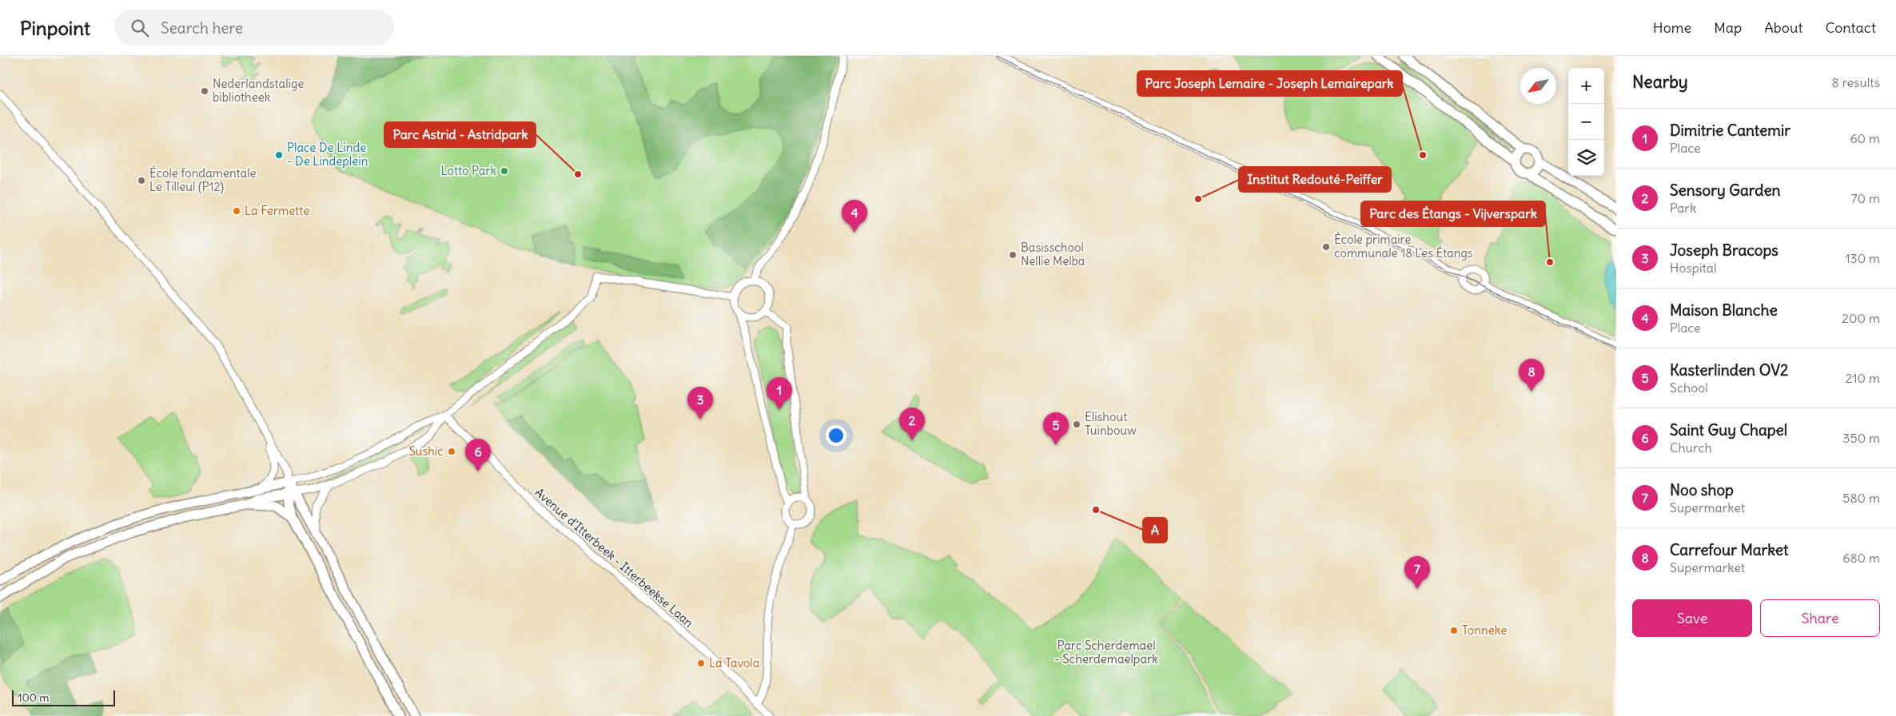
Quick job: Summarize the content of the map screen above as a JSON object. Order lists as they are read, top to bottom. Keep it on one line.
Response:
{"streets":{"street":["Avenue d'Itterbeek - Itterbeekse Laan"]},"parks":["Parc Scherdemael - Scherdemaelpark"],"places":["Nederlandstalige bibliotheek","Place De Linde - De Lindeplein","Parc Joseph Lemaire - Joseph Lemairepark","Lotto Park","Parc Astrid - Astridpark","École fondamentale Le Tilleul (P12)","Institut Redouté-Peiffer","La Fermette","École primaire communale 18 Les Étangs","Basisschool Nellie Melba","Parc des Étangs - Vijverspark","Elishout Tuinbouw","Sushic","A","Tonneke","La Tavola"],"scale_bar":"100 m","north":"bottom left","page":{"header":"Pinpoint","search":"Search here","nav":["Home","Map","About","Contact"],"heading":["Nearby","8 results"],"map_buttons":["+","−"],"list":[{"mark":"1","name":"Dimitrie Cantemir","note":"Place","value":"60 m"},{"mark":"2","name":"Sensory Garden","note":"Park","value":"70 m"},{"mark":"3","name":"Joseph Bracops","note":"Hospital","value":"130 m"},{"mark":"4","name":"Maison Blanche","note":"Place","value":"200 m"},{"mark":"5","name":"Kasterlinden OV2","note":"School","value":"210 m"},{"mark":"6","name":"Saint Guy Chapel","note":"Church","value":"350 m"},{"mark":"7","name":"Noo shop","note":"Supermarket","value":"580 m"},{"mark":"8","name":"Carrefour Market","note":"Supermarket","value":"680 m"}],"pins":["4","8","1","3","2","5","6","7"],"buttons":["Save","Share"],"scale":"100 m"}}
